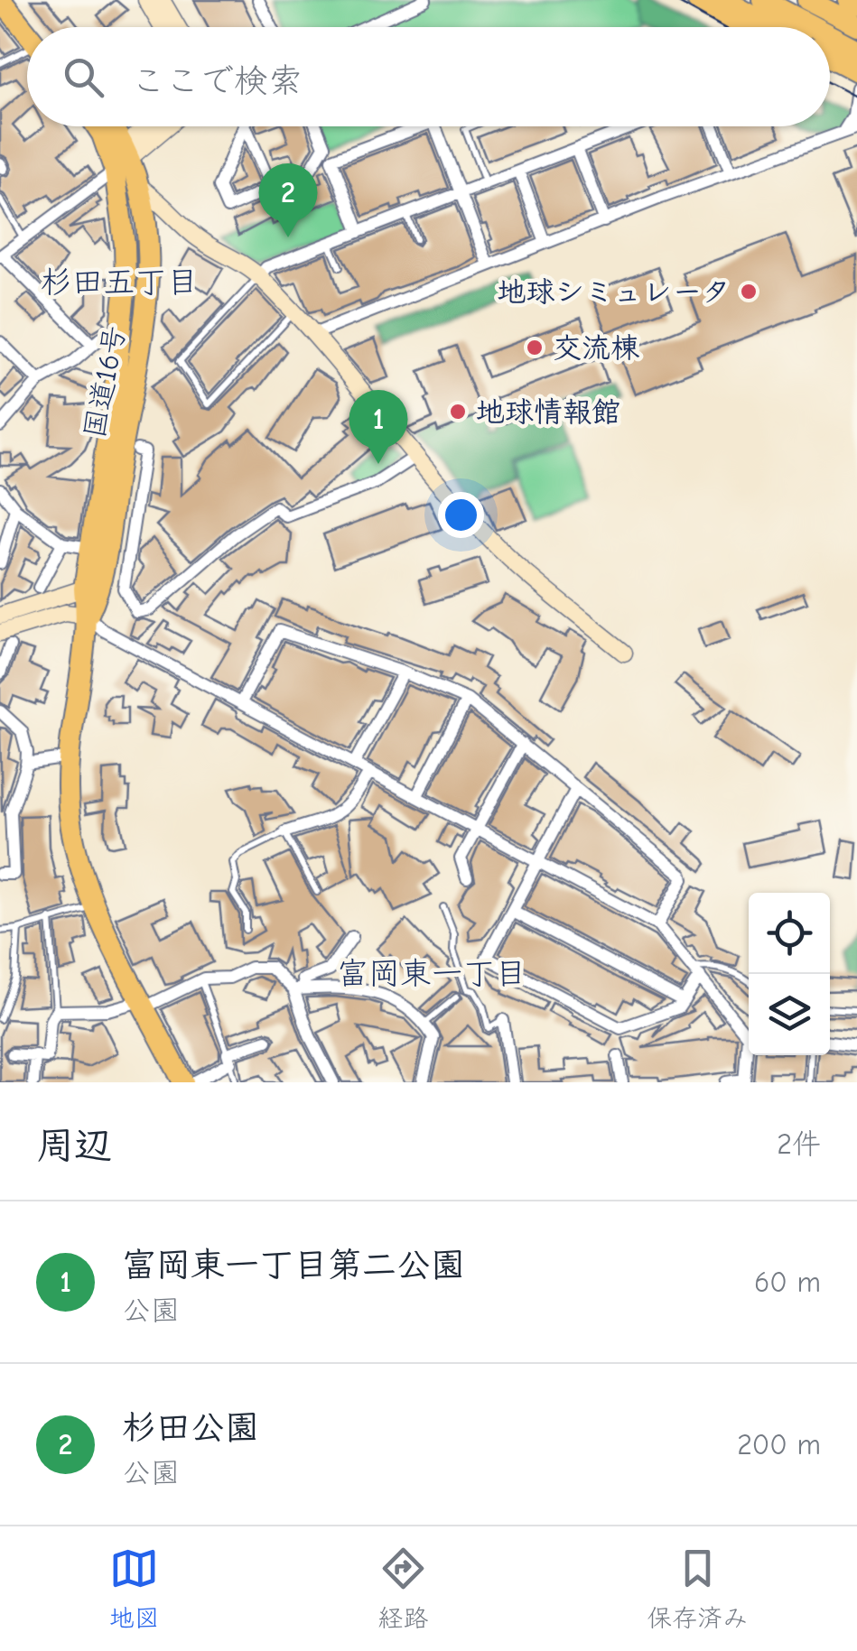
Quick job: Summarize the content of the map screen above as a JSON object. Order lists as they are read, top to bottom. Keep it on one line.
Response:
{"streets":{"highway":["国道16号"]},"districts":["杉田五丁目","富岡東一丁目"],"places":["地球シミュレータ","交流棟","地球情報館"],"page":{"search":"ここで検索","pins":["2","1"],"heading":["周辺","2件"],"list":[{"mark":"1","name":"富岡東一丁目第二公園","note":"公園","value":"60 m"},{"mark":"2","name":"杉田公園","note":"公園","value":"200 m"}],"nav":["地図","経路","保存済み"]}}
